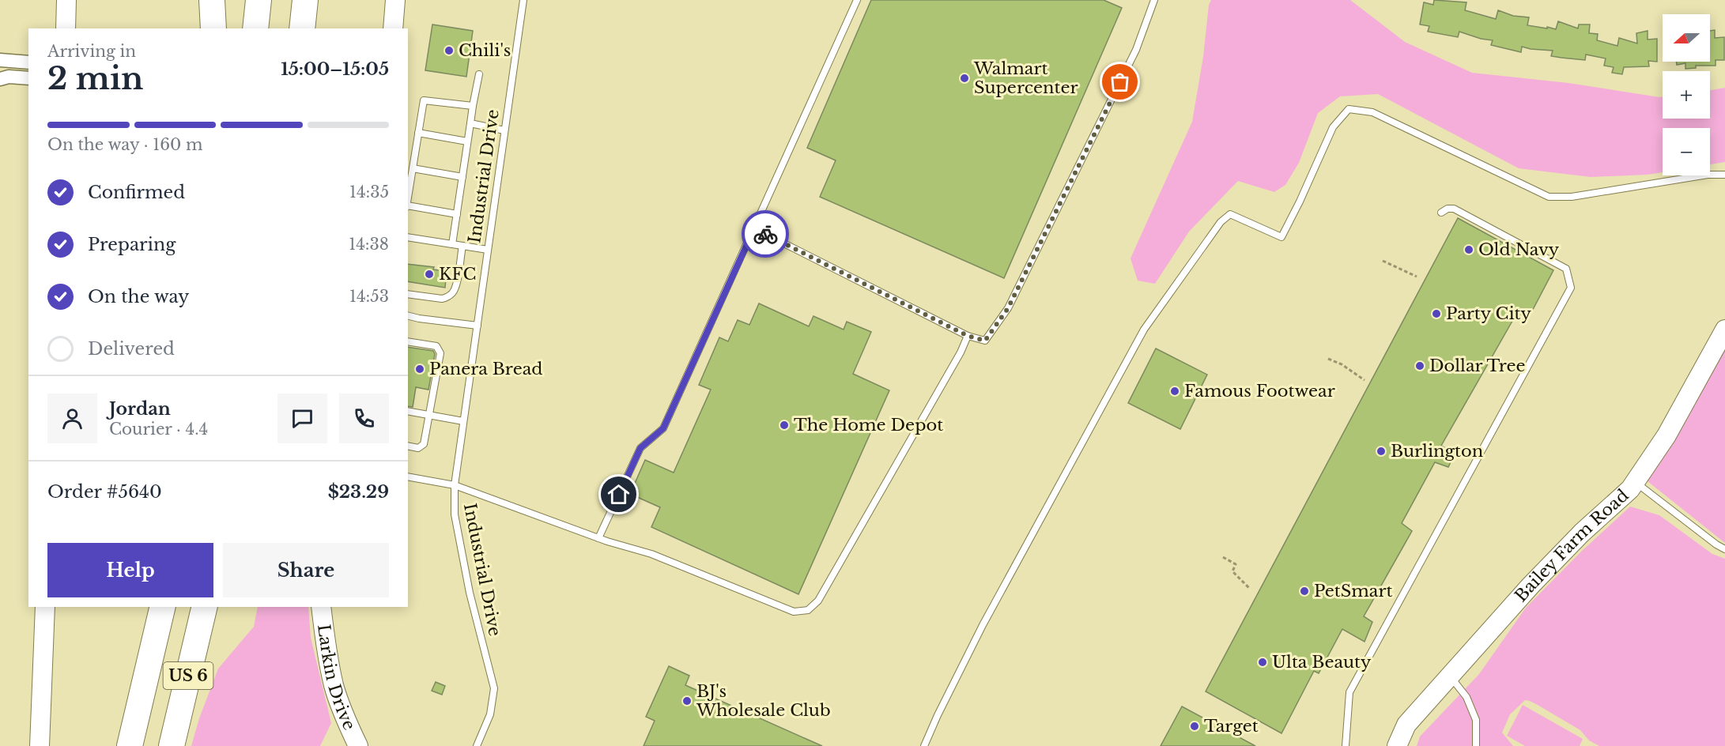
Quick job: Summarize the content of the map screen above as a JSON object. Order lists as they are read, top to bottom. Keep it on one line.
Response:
{"streets":{"highway":["US 6"],"street":["Bailey Farm Road","Larkin Drive"],"lane":["Industrial Drive"]},"places":["Chili's","Walmart Supercenter","Old Navy","KFC","Party City","Dollar Tree","Panera Bread","Famous Footwear","The Home Depot","Burlington","PetSmart","Ulta Beauty","BJ's Wholesale Club","Target"],"north":"left","page":{"map_buttons":["+","−"],"heading":["2 min","Arriving in","15:00–15:05"],"panel":["Jordan","Courier · 4.4","Order #5640","$23.29"],"bar":"On the way · 160 m","list":[["Confirmed","14:35"],["Preparing","14:38"],["On the way","14:53"],"Delivered"],"buttons":["Help","Share"]}}
